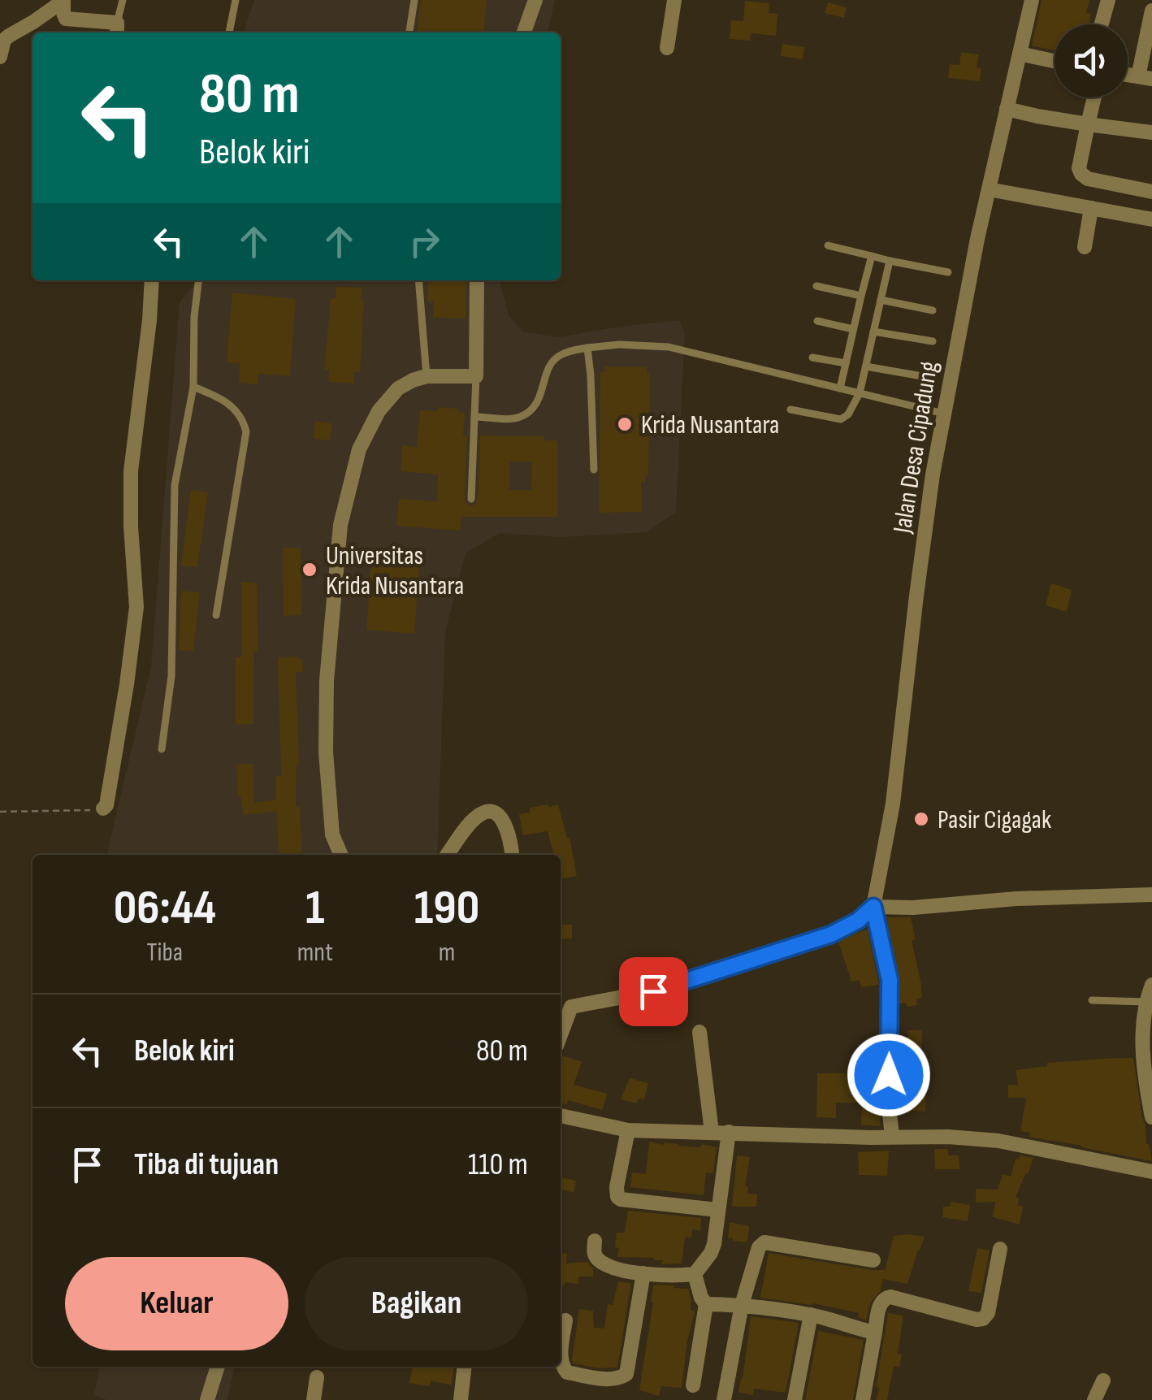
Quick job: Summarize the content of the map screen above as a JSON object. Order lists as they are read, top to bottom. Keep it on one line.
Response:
{"streets":{"street":["Jalan Desa Cipadung"]},"places":["Krida Nusantara","Universitas Krida Nusantara","Pasir Cigagak"],"page":{"turn":["80 m","Belok kiri"],"eta":["06:44","Tiba","1","mnt","190","m"],"list":[{"name":"Belok kiri","value":"80 m"},{"name":"Tiba di tujuan","value":"110 m"}],"buttons":["Keluar","Bagikan"]}}
